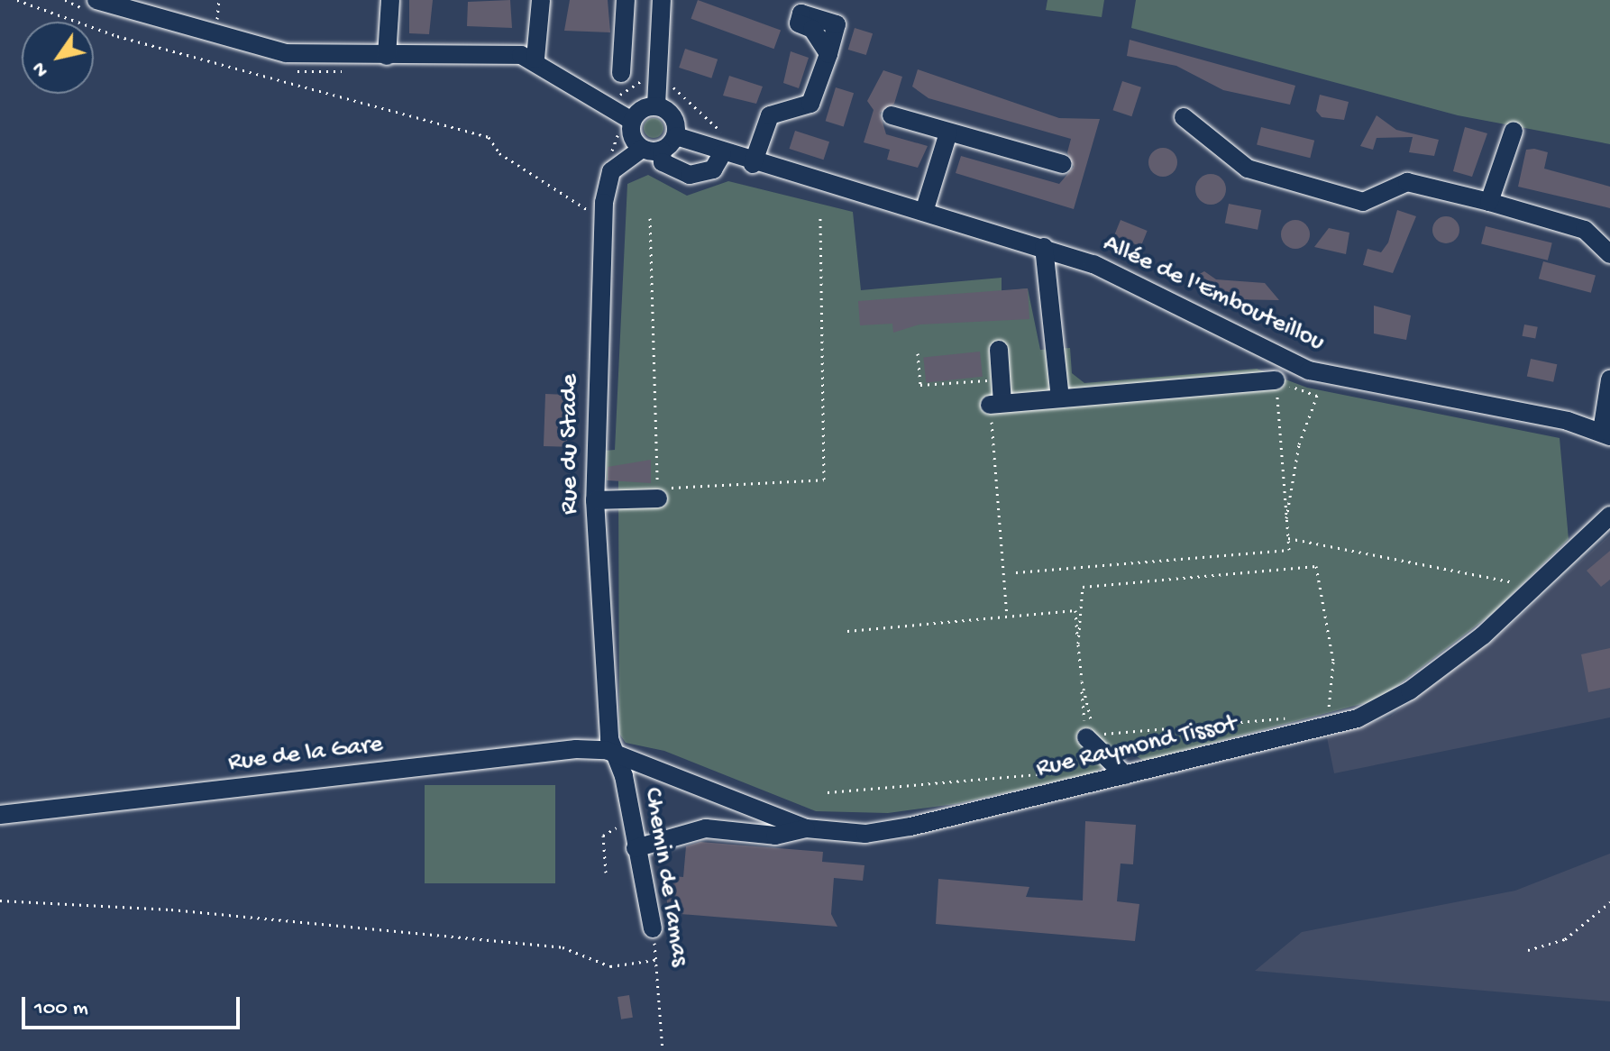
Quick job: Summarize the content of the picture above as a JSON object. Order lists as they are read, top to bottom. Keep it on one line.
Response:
{"streets":{"street":["Allée de l'Embouteillou","Rue du Stade","Rue Raymond Tissot","Rue de la Gare","Chemin de Tamas"]},"crossings":[["Allée de l'Embouteillou","Rue du Stade"],["Rue du Stade","Rue Raymond Tissot"],["Rue du Stade","Rue de la Gare"],["Rue du Stade","Chemin de Tamas"],["Rue Raymond Tissot","Rue de la Gare"],["Rue Raymond Tissot","Chemin de Tamas"],["Rue de la Gare","Chemin de Tamas"]],"scale_bar":"100 m","north":"bottom left"}
